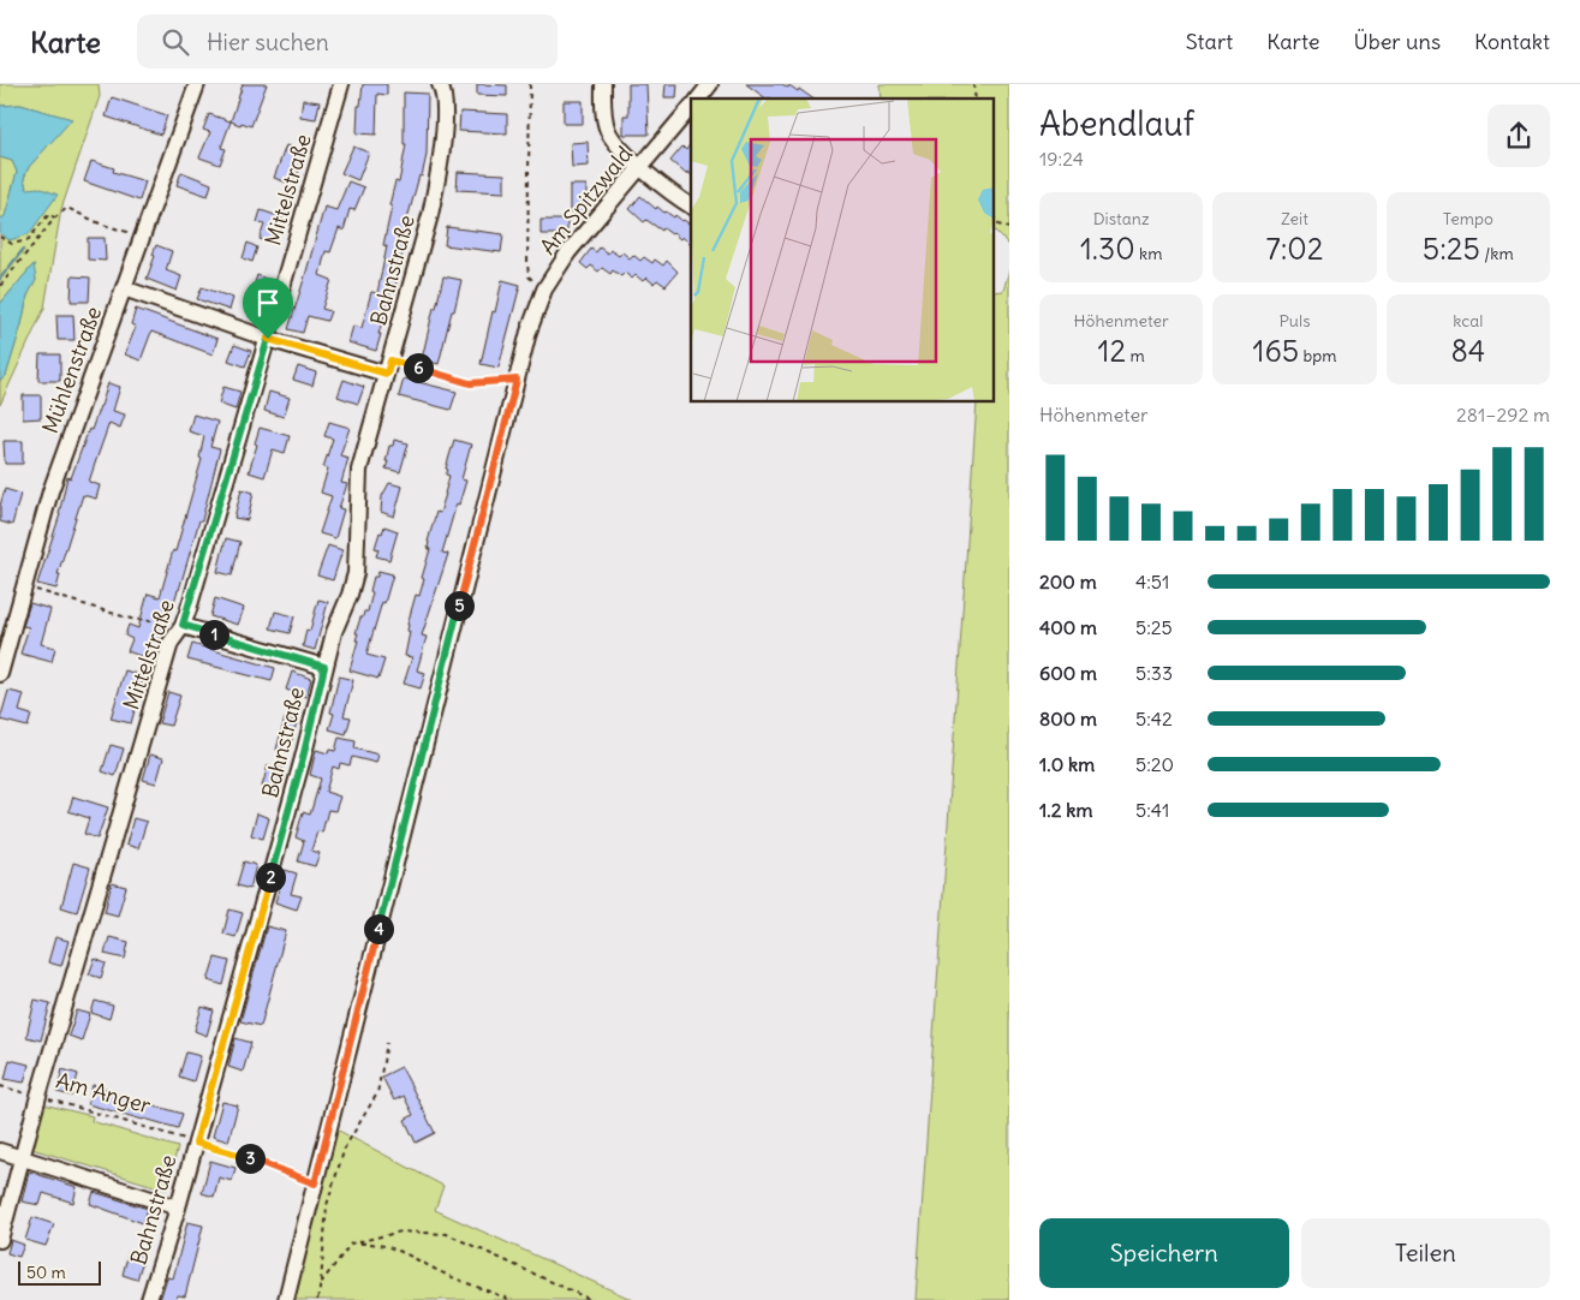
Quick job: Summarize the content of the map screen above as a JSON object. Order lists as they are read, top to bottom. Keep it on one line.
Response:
{"streets":{"street":["Mittelstraße","Am Spitzwald","Bahnstraße","Mühlenstraße"],"path":["Am Anger"]},"crossings":[["Mittelstraße","Am Anger"],["Am Spitzwald","Am Anger"],["Bahnstraße","Am Anger"]],"scale_bar":"50 m","page":{"header":"Karte","search":"Hier suchen","nav":["Start","Karte","Über uns","Kontakt"],"heading":["Abendlauf","19:24"],"stats":[["Distanz","1.30 km"],["Zeit","7:02"],["Tempo","5:25 /km"],["Höhenmeter","12 m"],["Puls","165 bpm"],["kcal","84"]],"pins":["6","5","1","2","4","3"],"chart":["Höhenmeter","281–292 m"],"list":[{"name":"200 m","note":"4:51"},{"name":"400 m","note":"5:25"},{"name":"600 m","note":"5:33"},{"name":"800 m","note":"5:42"},{"name":"1.0 km","note":"5:20"},{"name":"1.2 km","note":"5:41"}],"buttons":["Speichern","Teilen"],"scale":"50 m"}}
